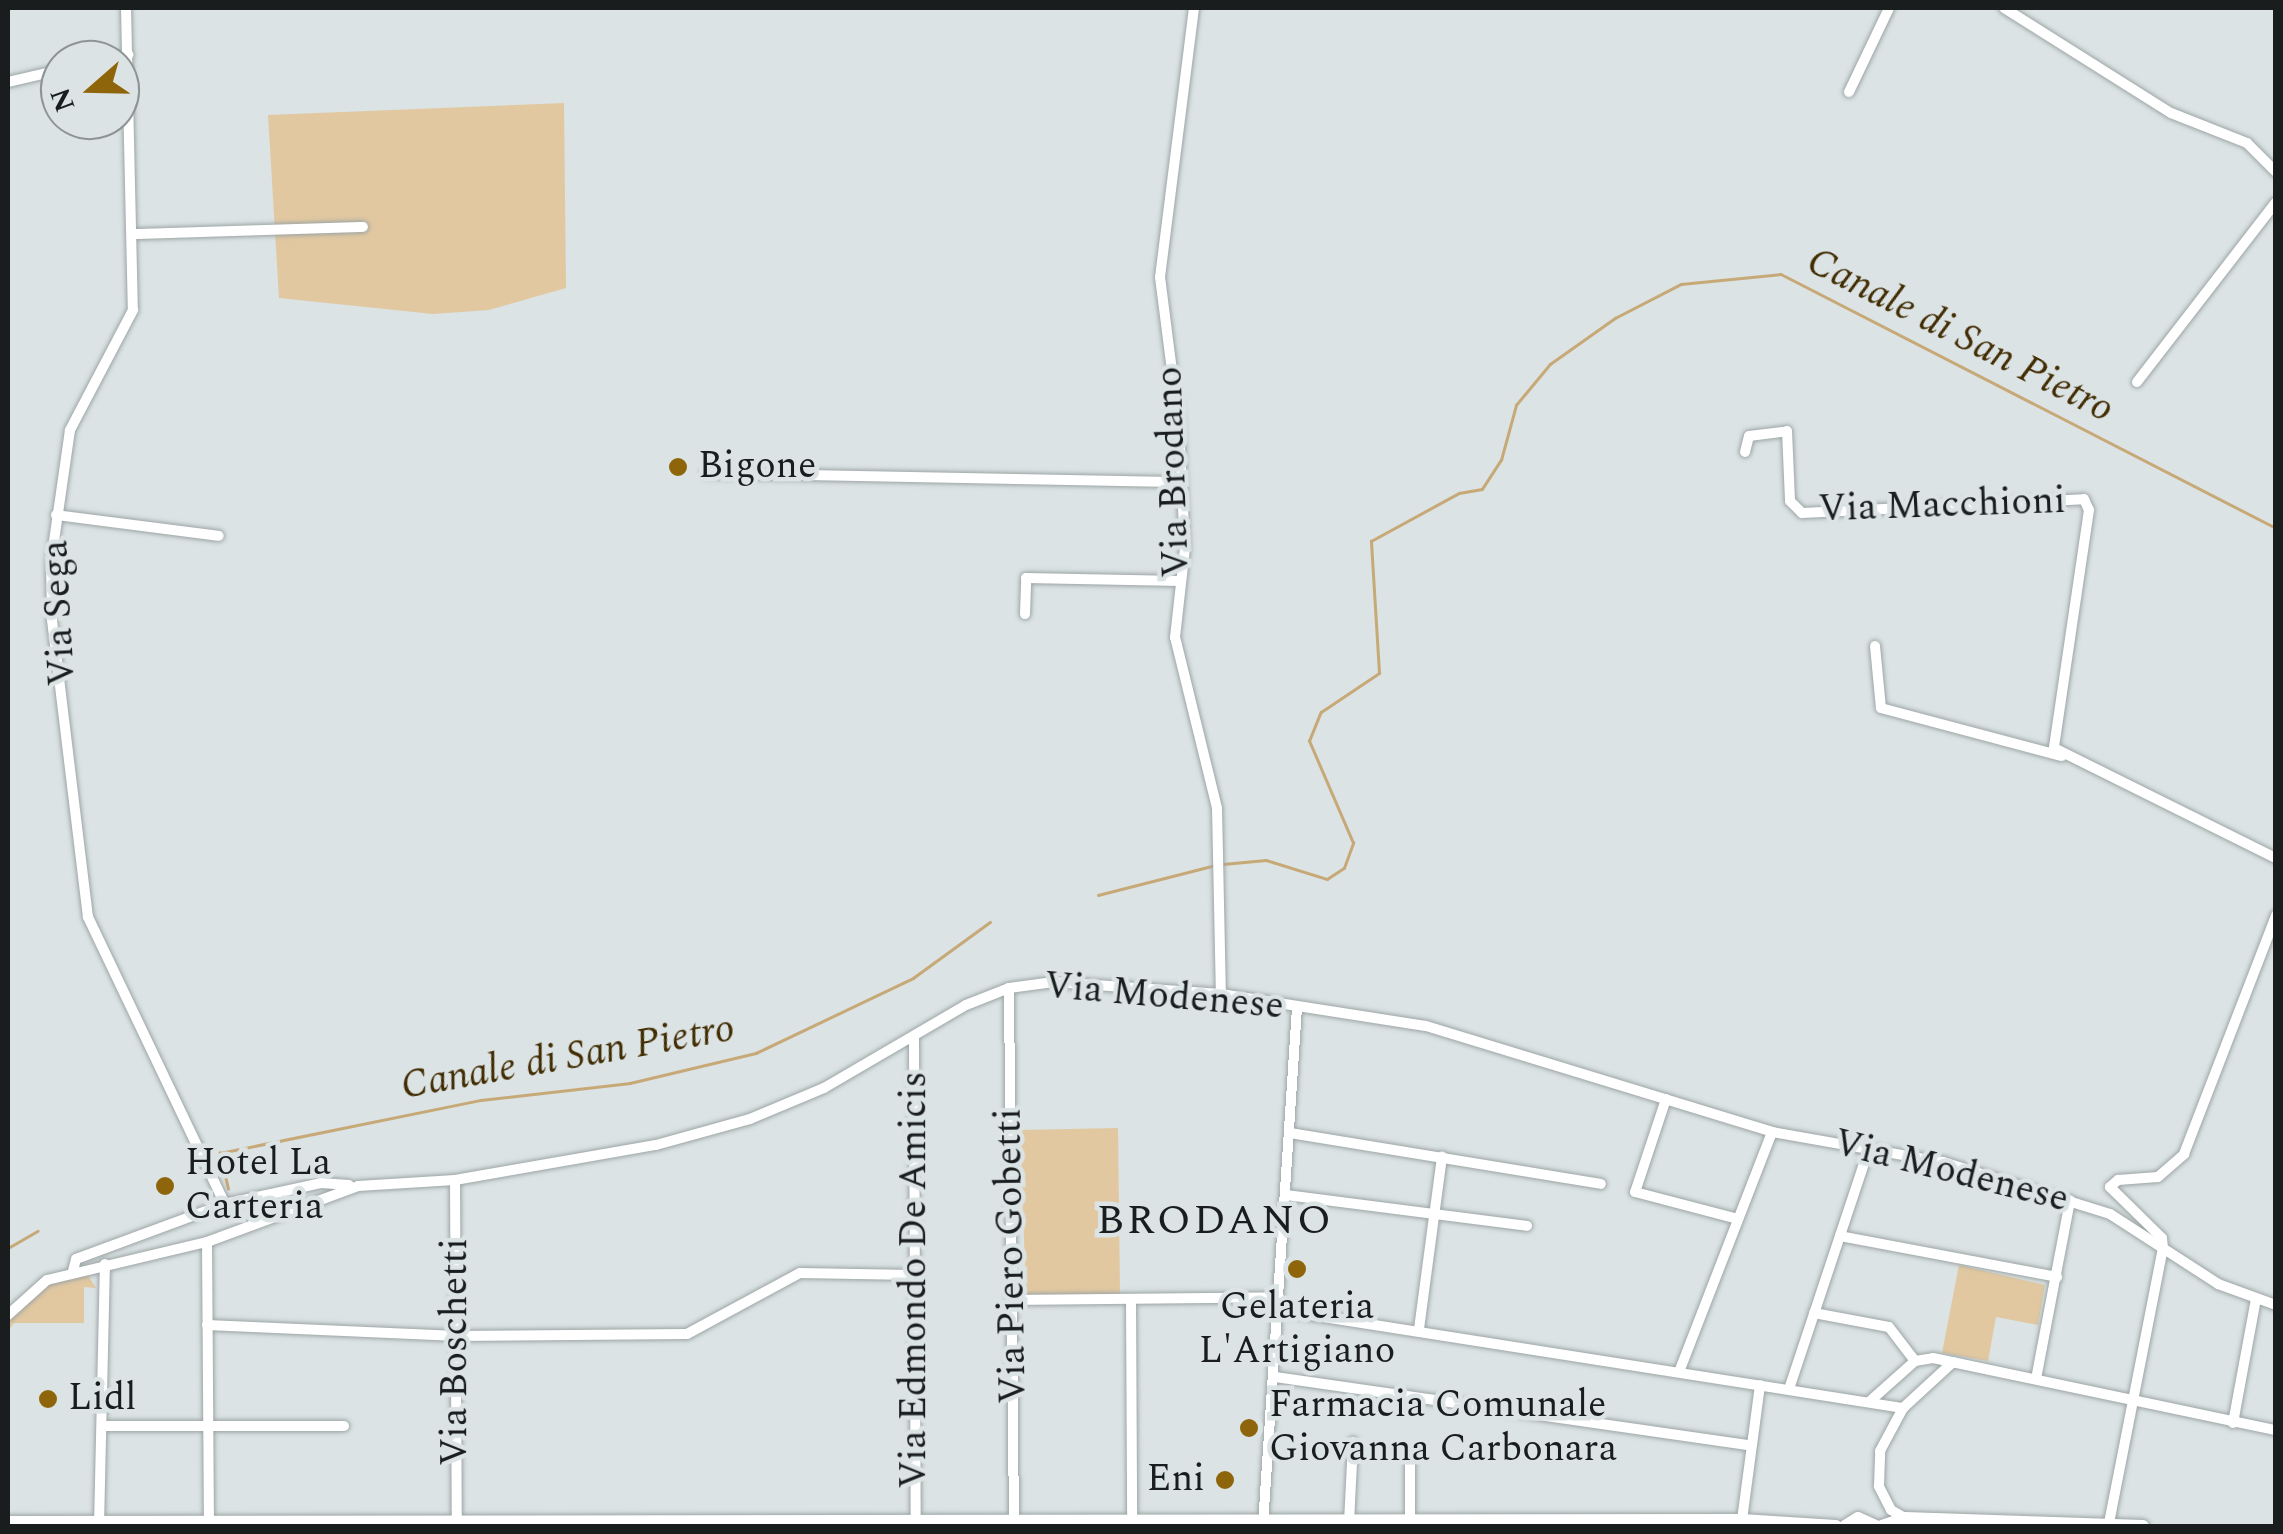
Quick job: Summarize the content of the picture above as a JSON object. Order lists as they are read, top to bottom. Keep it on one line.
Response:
{"streets":{"street":["Via Brodano","Via Macchioni","Via Sega","Via Modenese","Via Piero Gobetti","Via Edmondo De Amicis","Via Boschetti"]},"crossings":[["Via Brodano","Via Modenese"],["Via Modenese","Via Piero Gobetti"],["Via Modenese","Via Edmondo De Amicis"],["Via Modenese","Via Boschetti"]],"districts":["BRODANO"],"water":["Canale di San Pietro"],"places":["Bigone","Hotel La Carteria","Gelateria L'Artigiano","Lidl","Farmacia Comunale Giovanna Carbonara","Eni"],"north":"left"}
